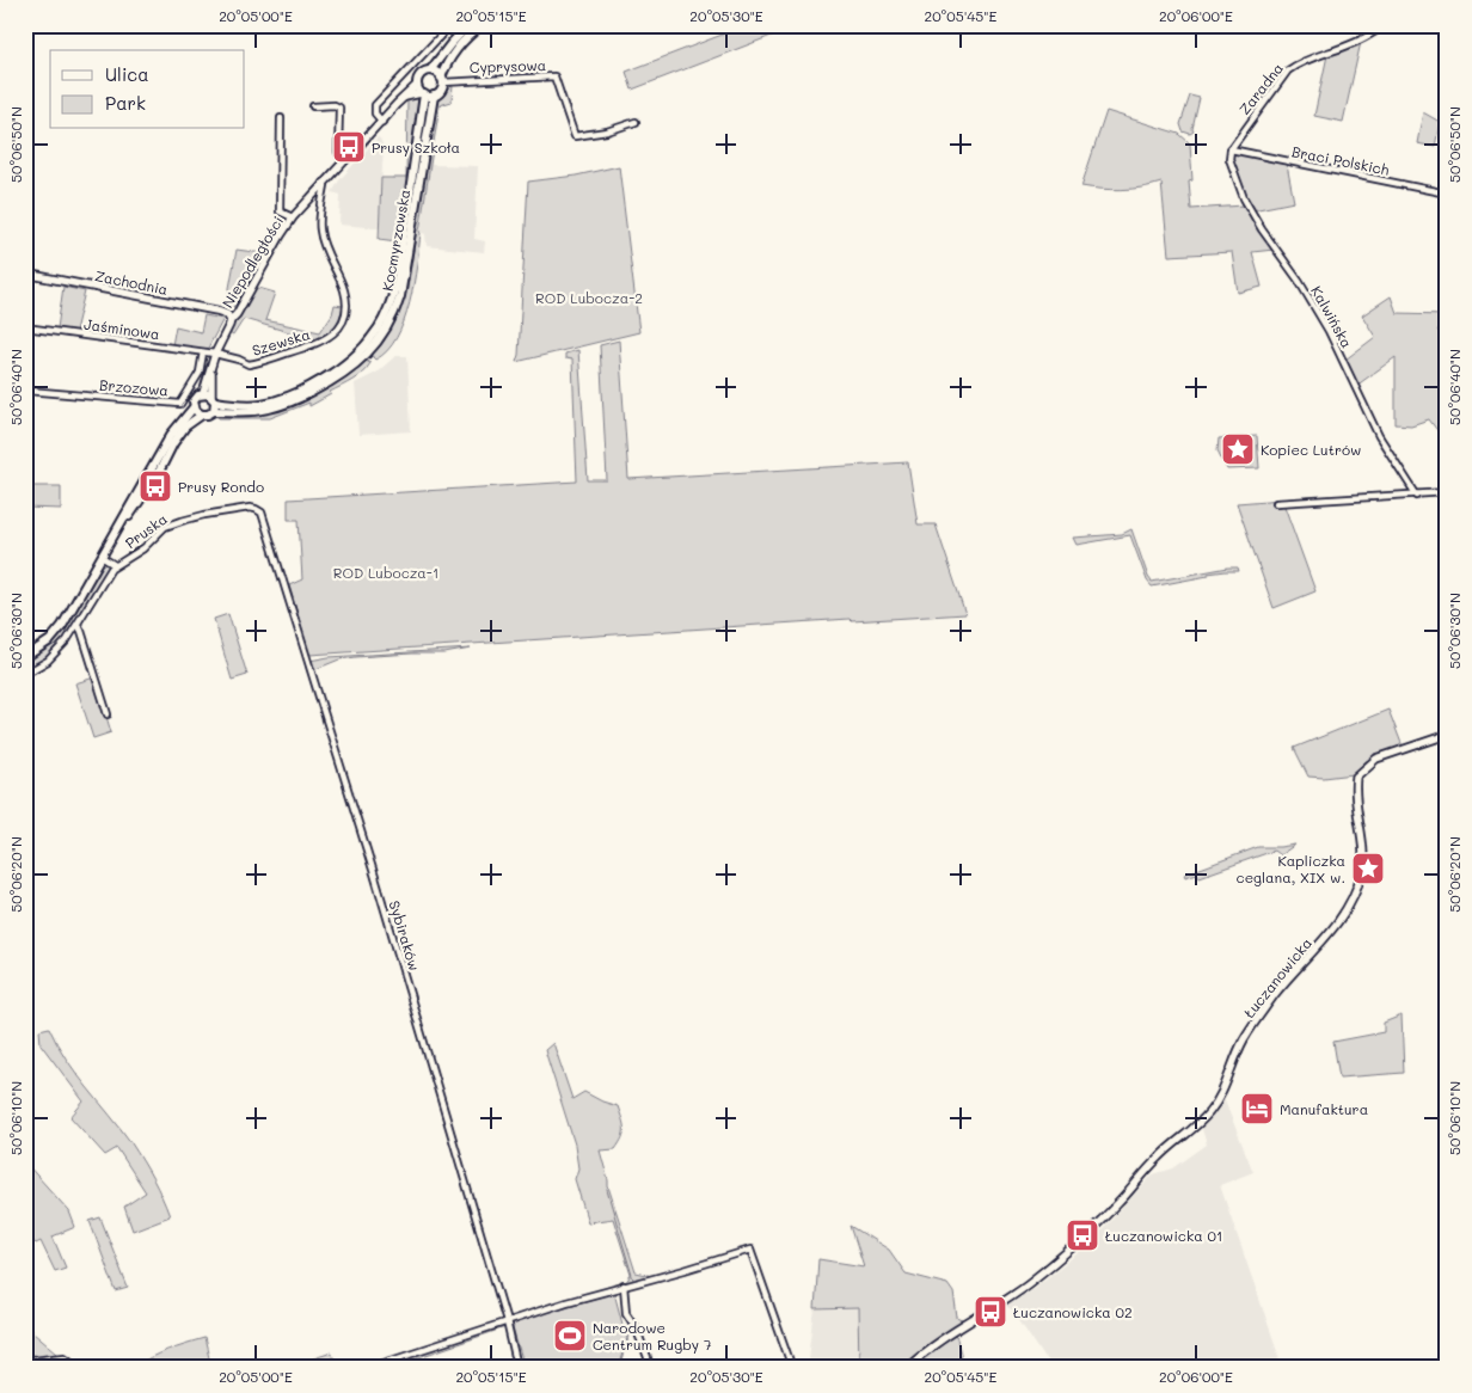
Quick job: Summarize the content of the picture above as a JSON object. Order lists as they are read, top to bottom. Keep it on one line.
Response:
{"streets":{"main road":["Kocmyrzowska"],"street":["Cyprysowa","Zaradna","Braci Polskich","Niepodległości","Zachodnia","Kalwińska","Jaśminowa","Szewska","Brzozowa","Pruska","Sybiraków","Łuczanowicka"]},"crossings":[["Cyprysowa","Kocmyrzowska"],["Cyprysowa","Niepodległości"],["Zaradna","Braci Polskich"],["Zaradna","Kalwińska"],["Braci Polskich","Kalwińska"],["Kocmyrzowska","Niepodległości"],["Niepodległości","Zachodnia"],["Niepodległości","Jaśminowa"],["Niepodległości","Szewska"],["Jaśminowa","Szewska"],["Jaśminowa","Brzozowa"],["Pruska","Sybiraków"]],"parks":["ROD Lubocza-2","ROD Lubocza-1"],"places":{"bus stop":["Prusy Szkoła","Prusy Rondo","Łuczanowicka 01","Łuczanowicka 02"],"place":["Kopiec Lutrów","Kapliczka ceglana, XIX w."],"hotel":["Manufaktura"],"sports":["Narodowe Centrum Rugby 7"]},"legend":["Ulica","Park"],"coordinates":["20°05'00\"E","20°05'15\"E","20°05'30\"E","20°05'45\"E","20°06'00\"E","50°06'50\"N","50°06'40\"N","50°06'30\"N","50°06'20\"N","50°06'10\"N"]}
